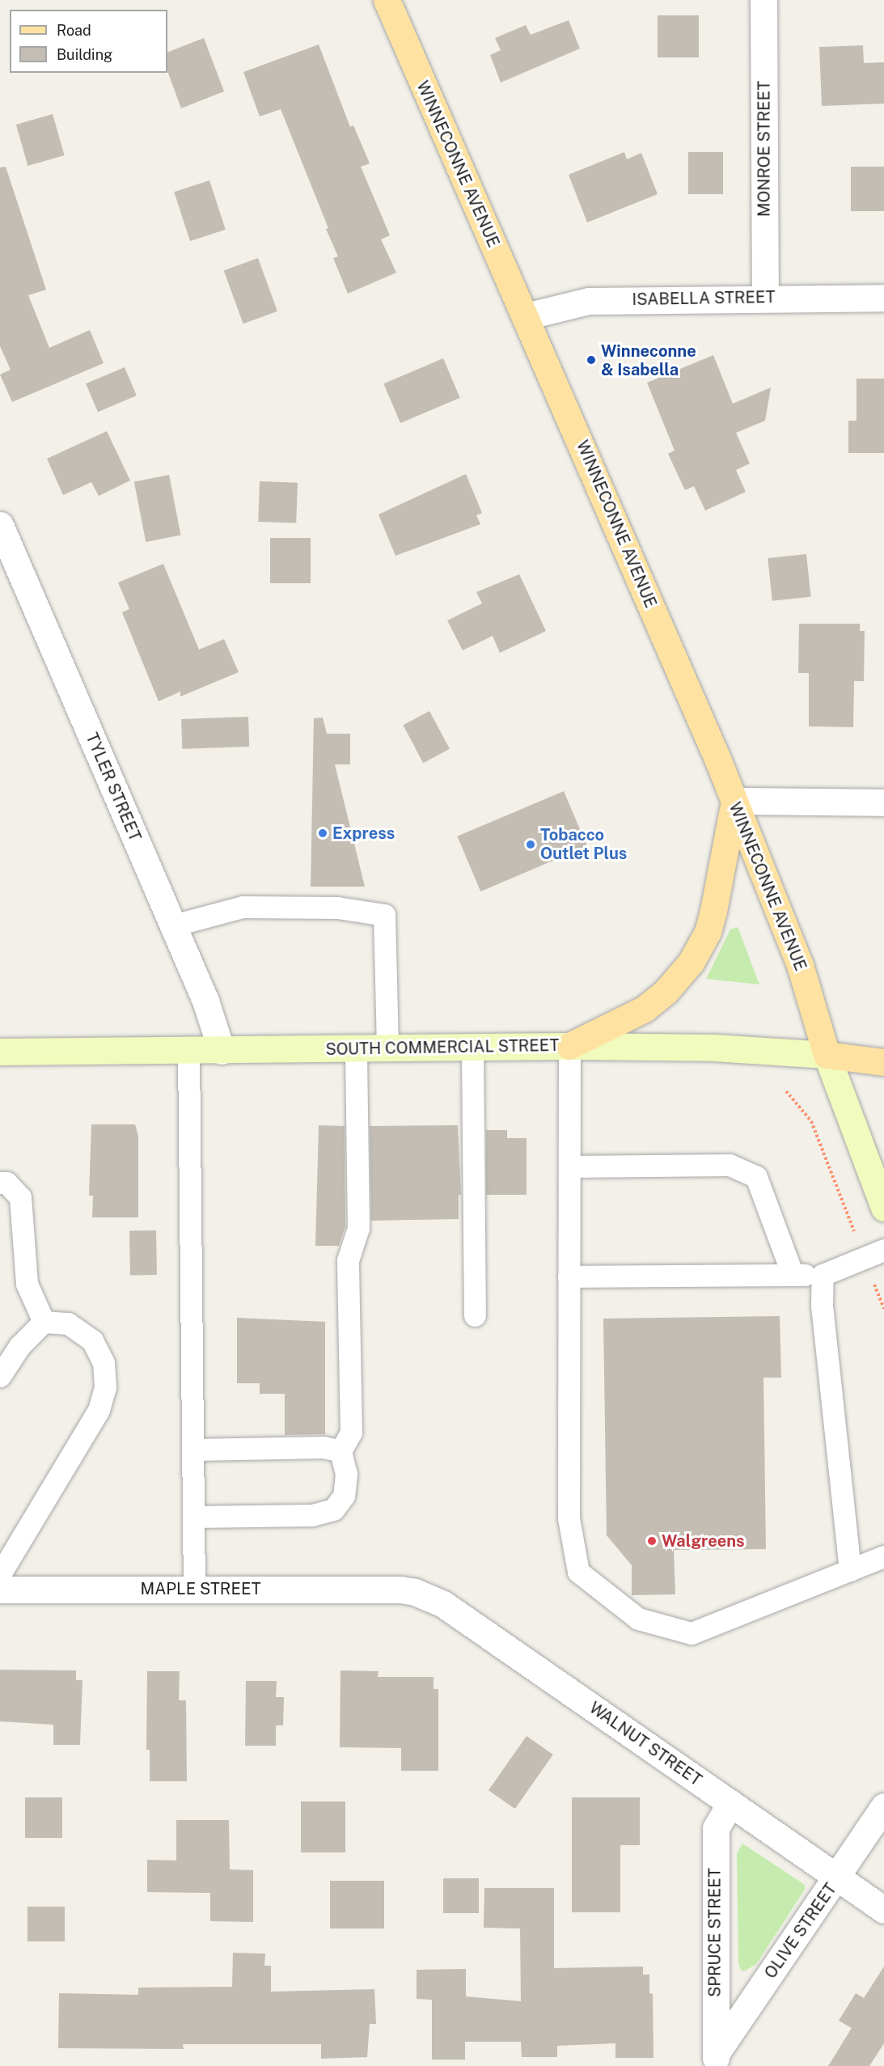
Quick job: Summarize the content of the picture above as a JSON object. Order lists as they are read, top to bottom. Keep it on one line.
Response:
{"streets":{"main road":["WINNECONNE AVENUE","SOUTH COMMERCIAL STREET"],"street":["MONROE STREET","ISABELLA STREET","TYLER STREET","MAPLE STREET","WALNUT STREET","OLIVE STREET","SPRUCE STREET"]},"crossings":[["MONROE STREET","ISABELLA STREET"],["WINNECONNE AVENUE","ISABELLA STREET"],["WINNECONNE AVENUE","SOUTH COMMERCIAL STREET"],["TYLER STREET","SOUTH COMMERCIAL STREET"],["MAPLE STREET","WALNUT STREET"],["WALNUT STREET","OLIVE STREET"],["WALNUT STREET","SPRUCE STREET"],["OLIVE STREET","SPRUCE STREET"]],"places":["Winneconne & Isabella","Express","Tobacco Outlet Plus","Walgreens"],"legend":["Road","Building"]}
